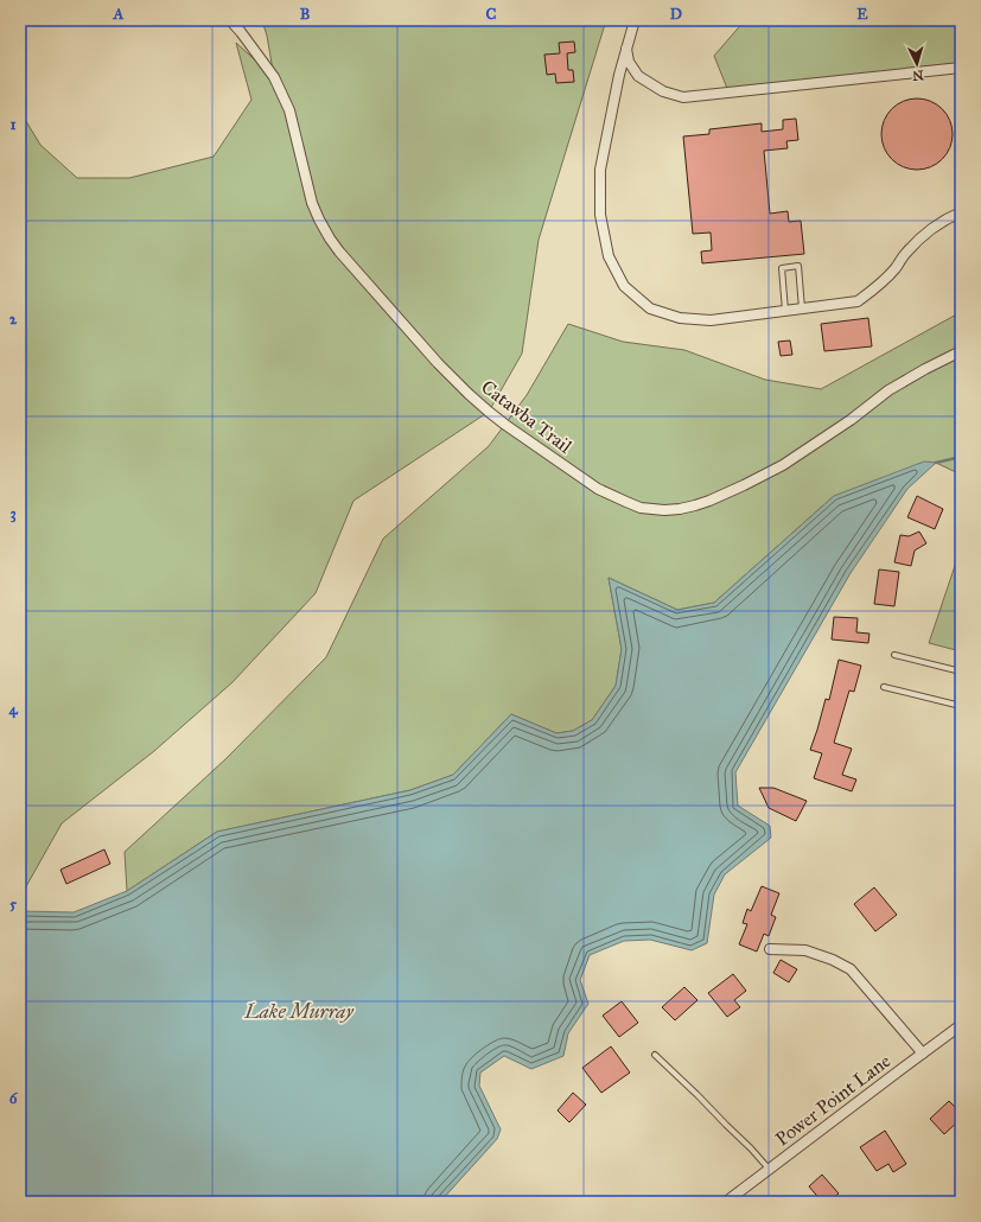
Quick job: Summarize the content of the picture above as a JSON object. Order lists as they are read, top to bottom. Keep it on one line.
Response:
{"streets":{"street":["Catawba Trail","Power Point Lane"]},"water":["Lake Murray"],"north":"bottom","grid":{"columns":["A","B","C","D","E"],"rows":["1","2","3","4","5","6"]}}
